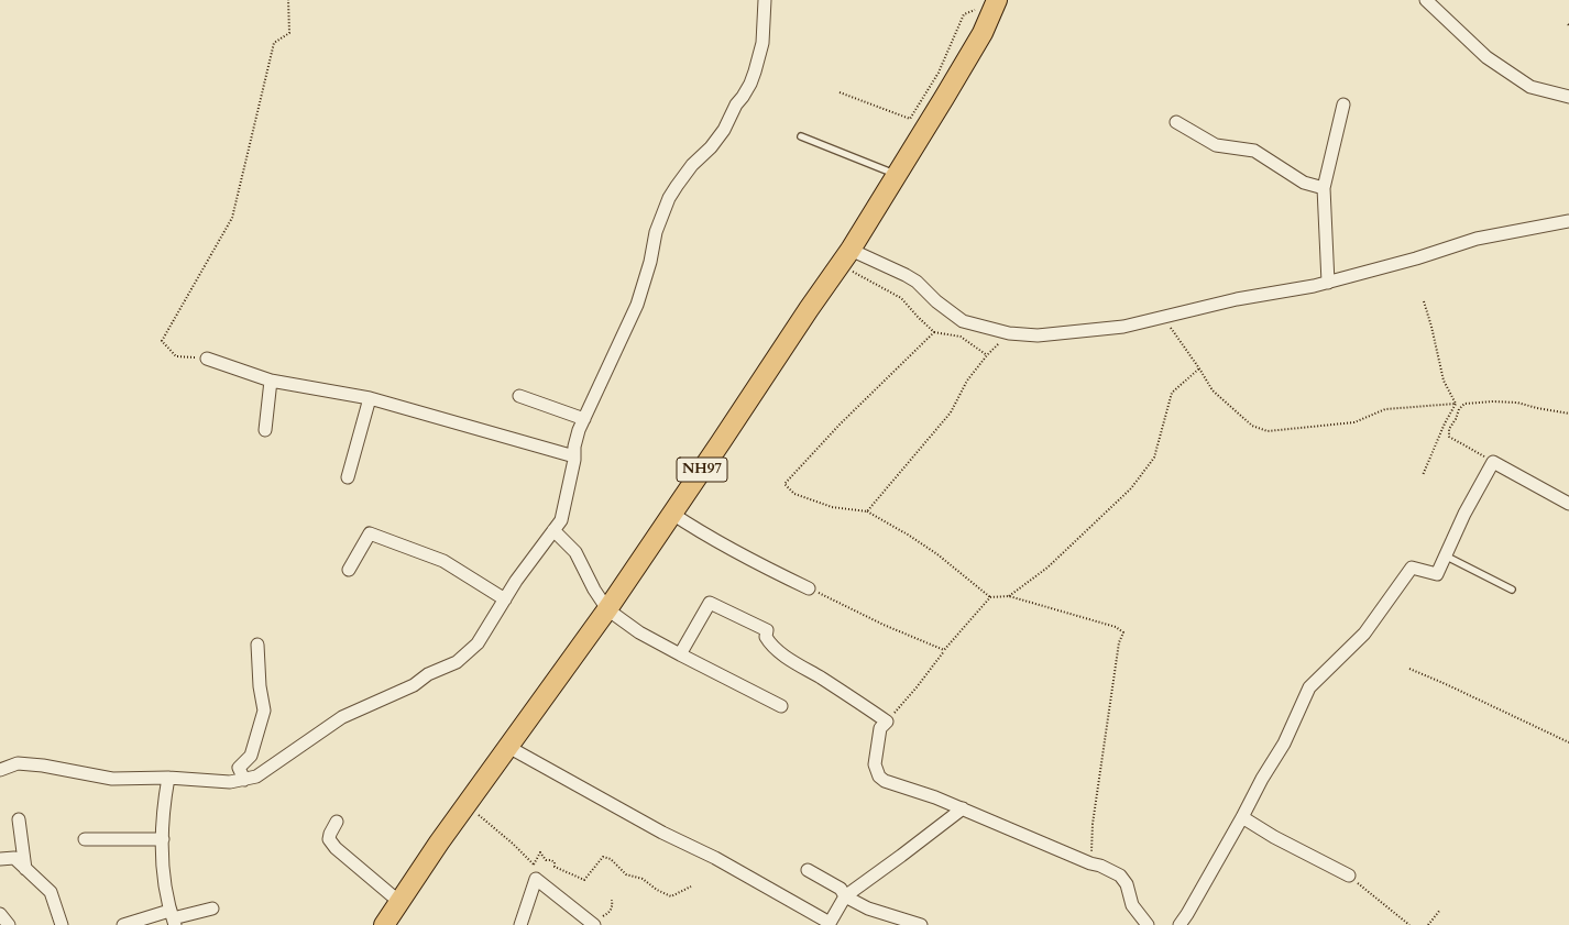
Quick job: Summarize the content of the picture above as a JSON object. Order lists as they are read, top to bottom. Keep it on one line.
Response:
{"streets":{"highway":["NH97"]}}
